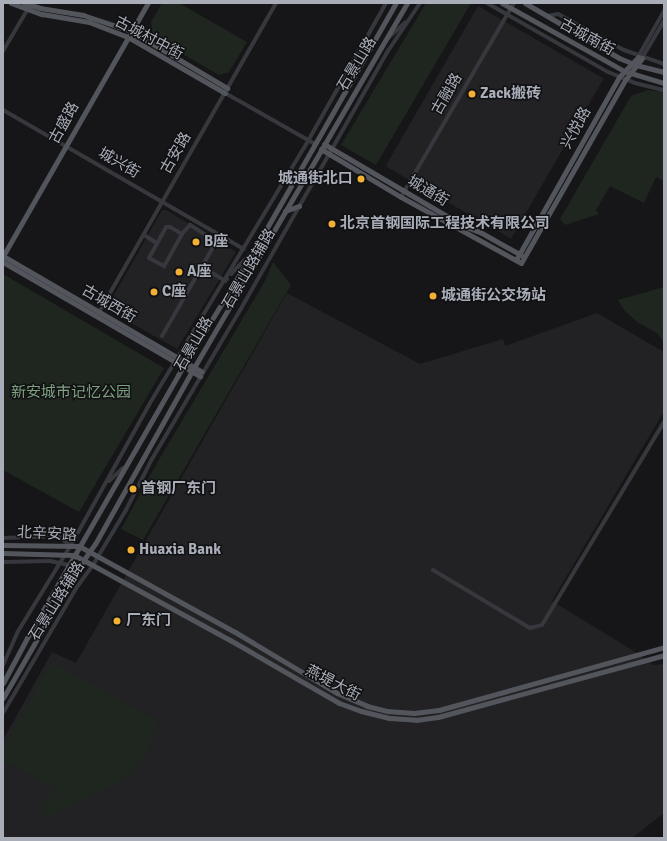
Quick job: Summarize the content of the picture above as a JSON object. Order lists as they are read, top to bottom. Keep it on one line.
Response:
{"streets":{"main road":["古城南街","古城村中街","石景山路","古盛路","兴悦路","城通街","古城西街","北辛安路","燕堤大街"],"street":["古融路","古安路","城兴街","石景山路辅路"]},"crossings":[["古城南街","古融路"],["古城南街","兴悦路"],["古城村中街","古盛路"],["古城村中街","古安路"],["石景山路","城通街"],["石景山路","古城西街"],["石景山路","北辛安路"],["石景山路","燕堤大街"],["古融路","城通街"],["古盛路","城兴街"],["古盛路","古城西街"],["兴悦路","城通街"],["古安路","城兴街"],["古安路","古城西街"],["城兴街","石景山路辅路"],["城通街","石景山路辅路"],["石景山路辅路","古城西街"],["石景山路辅路","北辛安路"],["石景山路辅路","燕堤大街"],["北辛安路","燕堤大街"]],"parks":["新安城市记忆公园"],"places":["Zack搬砖","城通街北口","北京首钢国际工程技术有限公司","B座","A座","C座","城通街公交场站","首钢厂东门","Huaxia Bank","厂东门"]}
